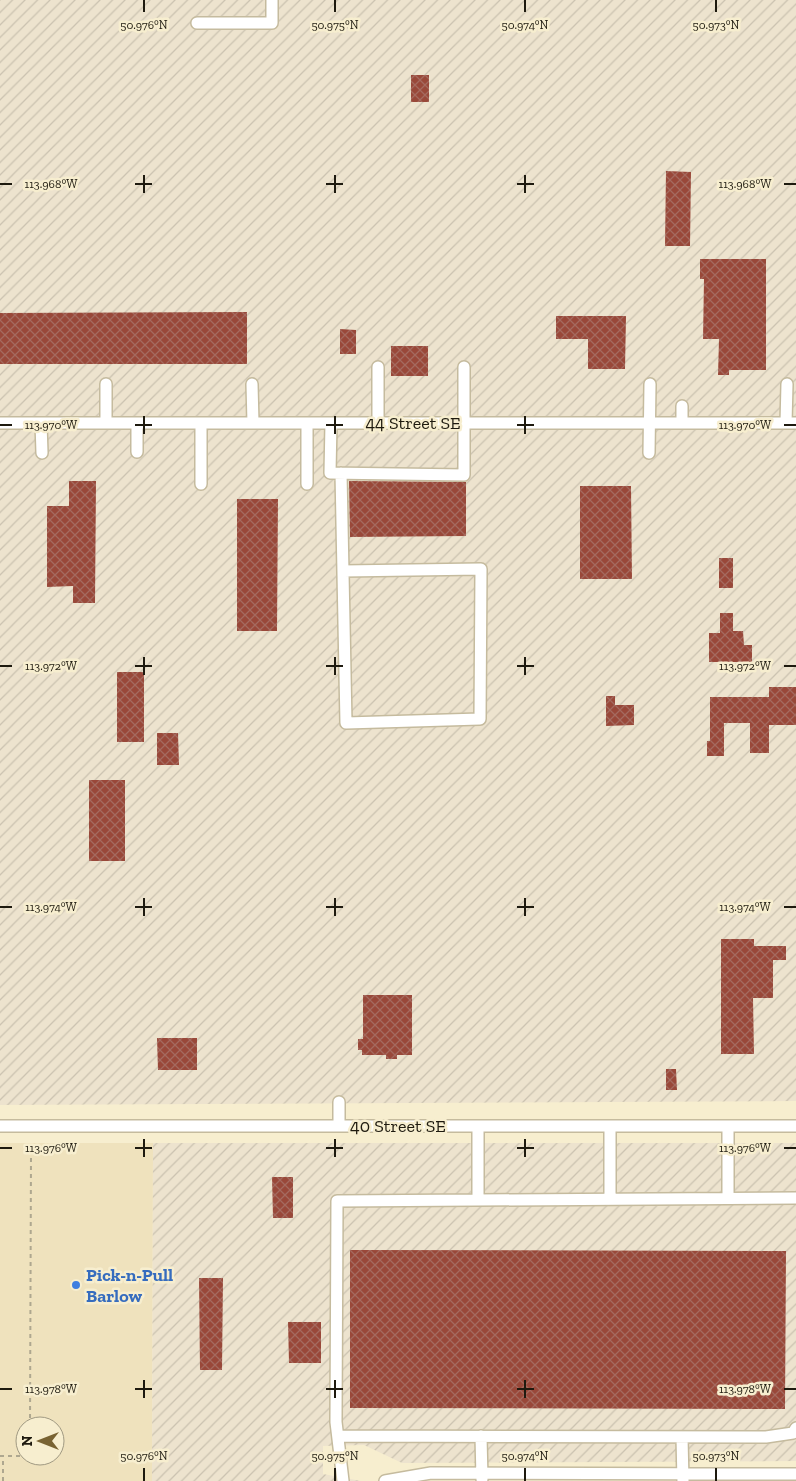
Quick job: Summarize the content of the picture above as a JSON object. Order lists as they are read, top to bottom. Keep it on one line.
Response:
{"streets":{"street":["44 Street SE","40 Street SE"]},"places":["Pick-n-Pull Barlow"],"north":"left","coordinates":["50.976°N","50.975°N","50.974°N","50.973°N","113.968°W","113.970°W","113.972°W","113.974°W","113.976°W","113.978°W"]}
